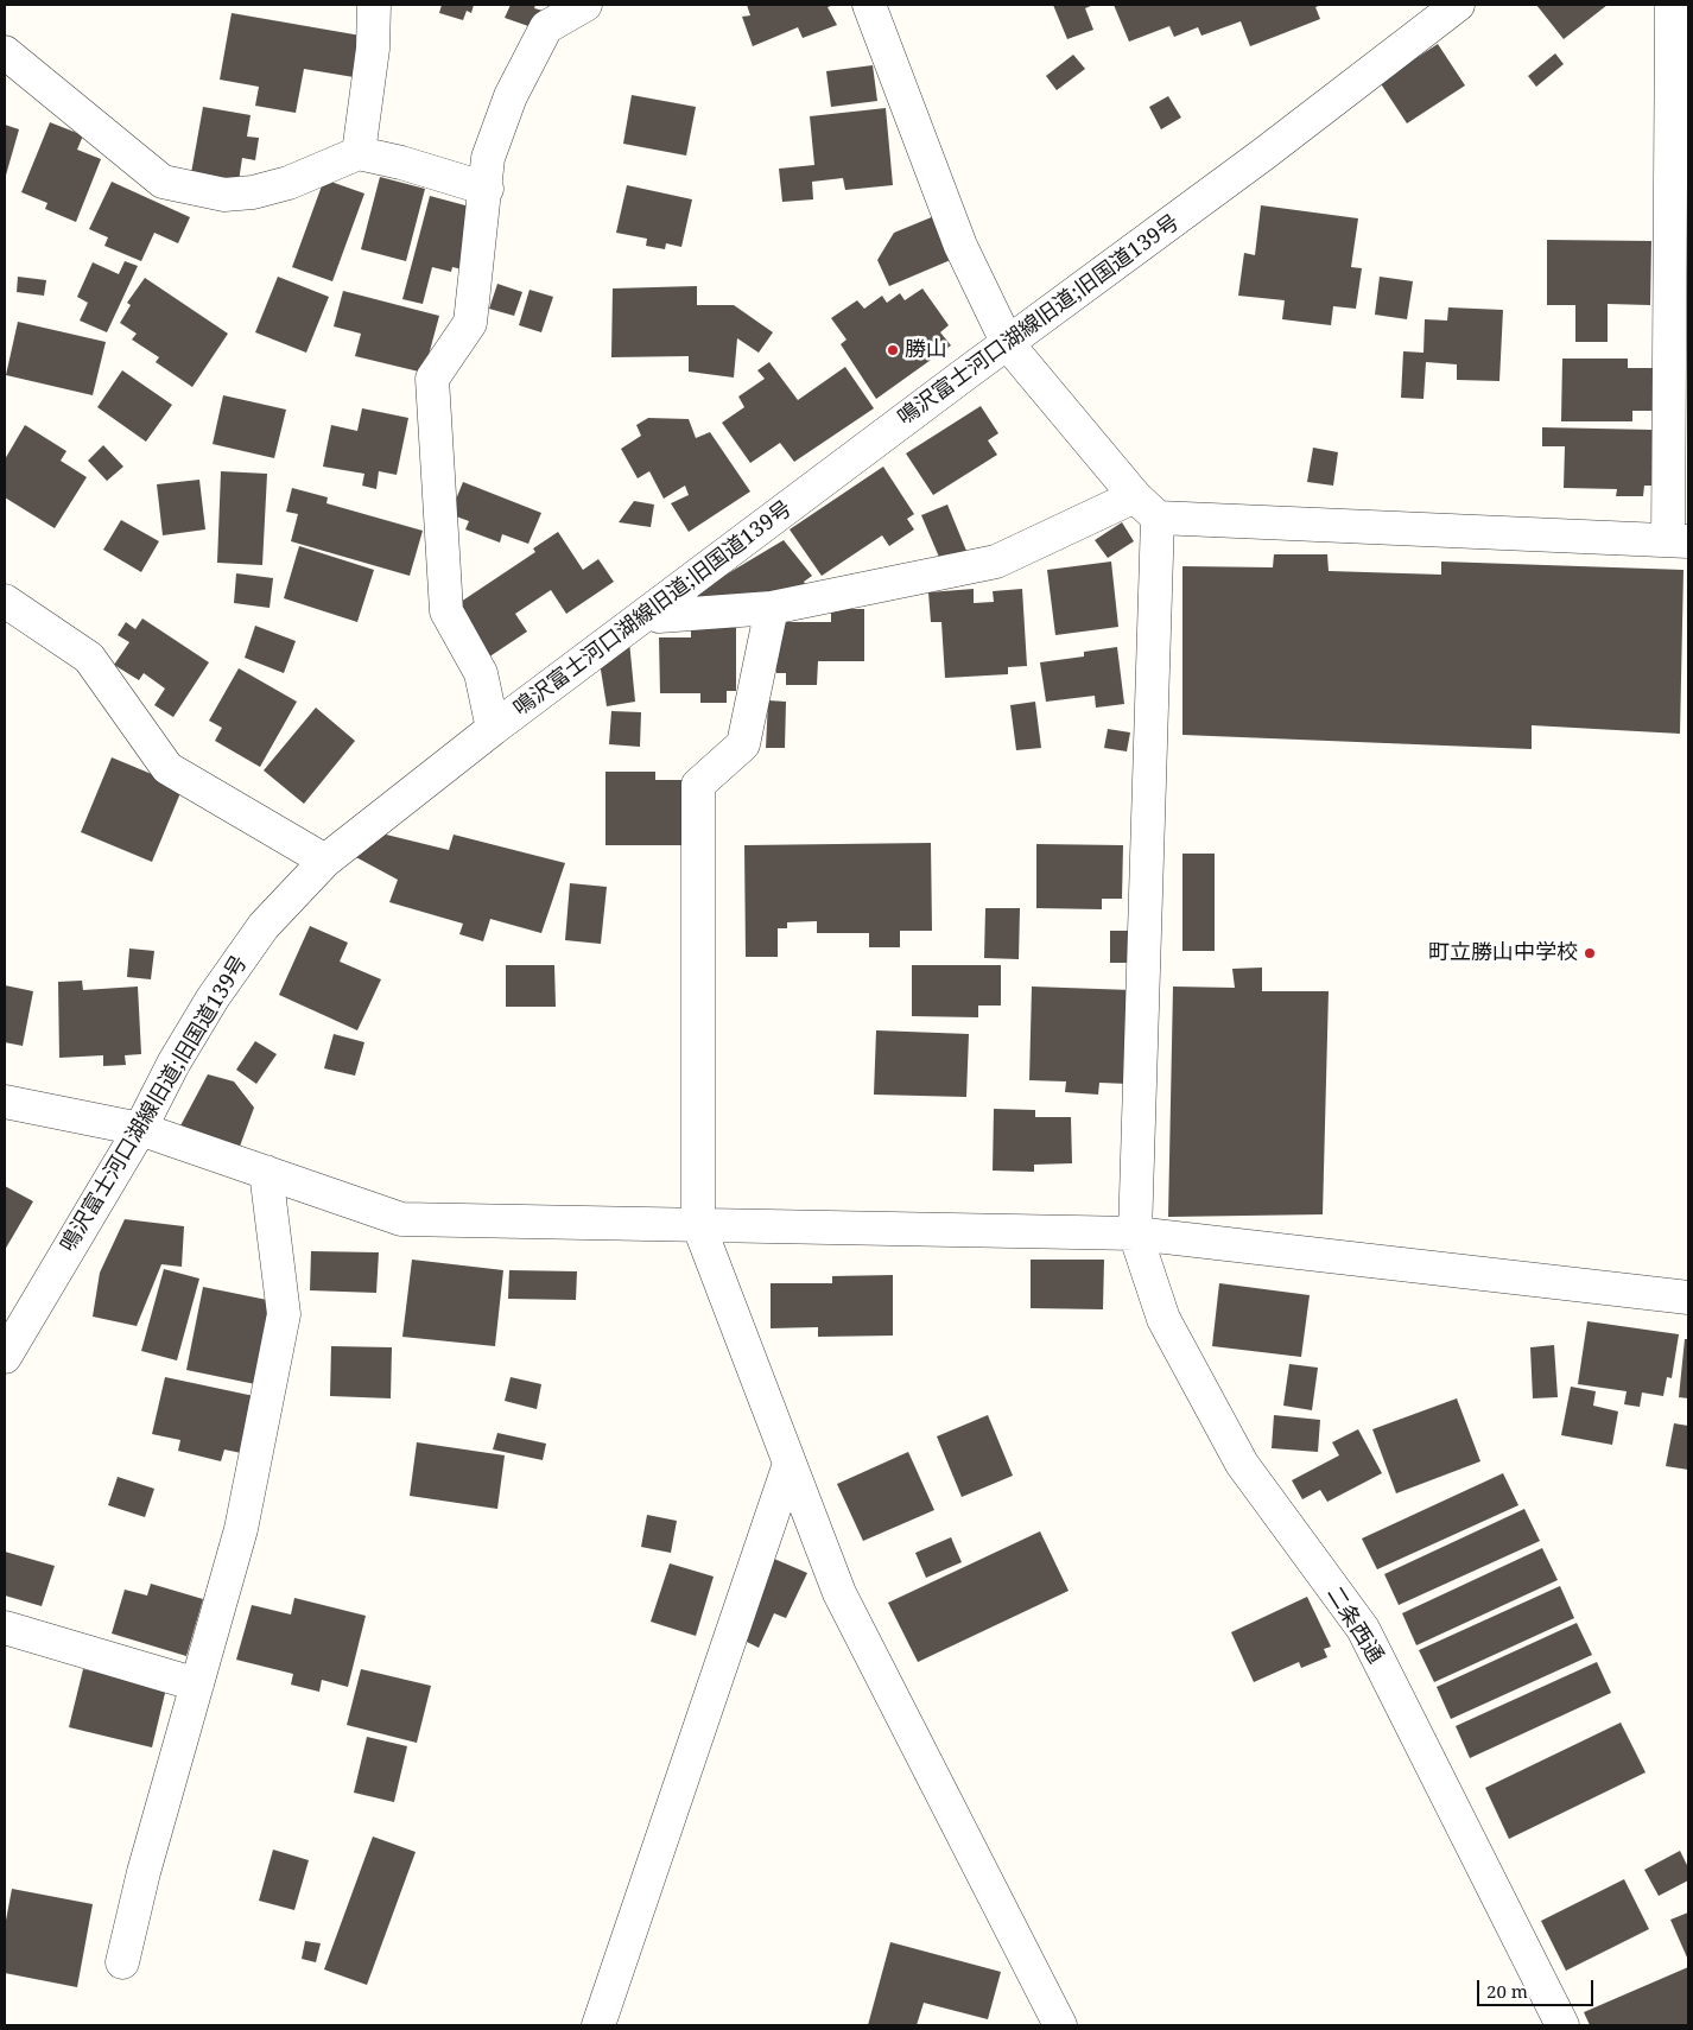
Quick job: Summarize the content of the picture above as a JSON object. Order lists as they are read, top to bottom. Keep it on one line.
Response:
{"streets":{"street":["鳴沢富士河口湖線旧道;旧国道139号","二条西通"]},"places":["勝山","町立勝山中学校"],"scale_bar":"20 m"}
